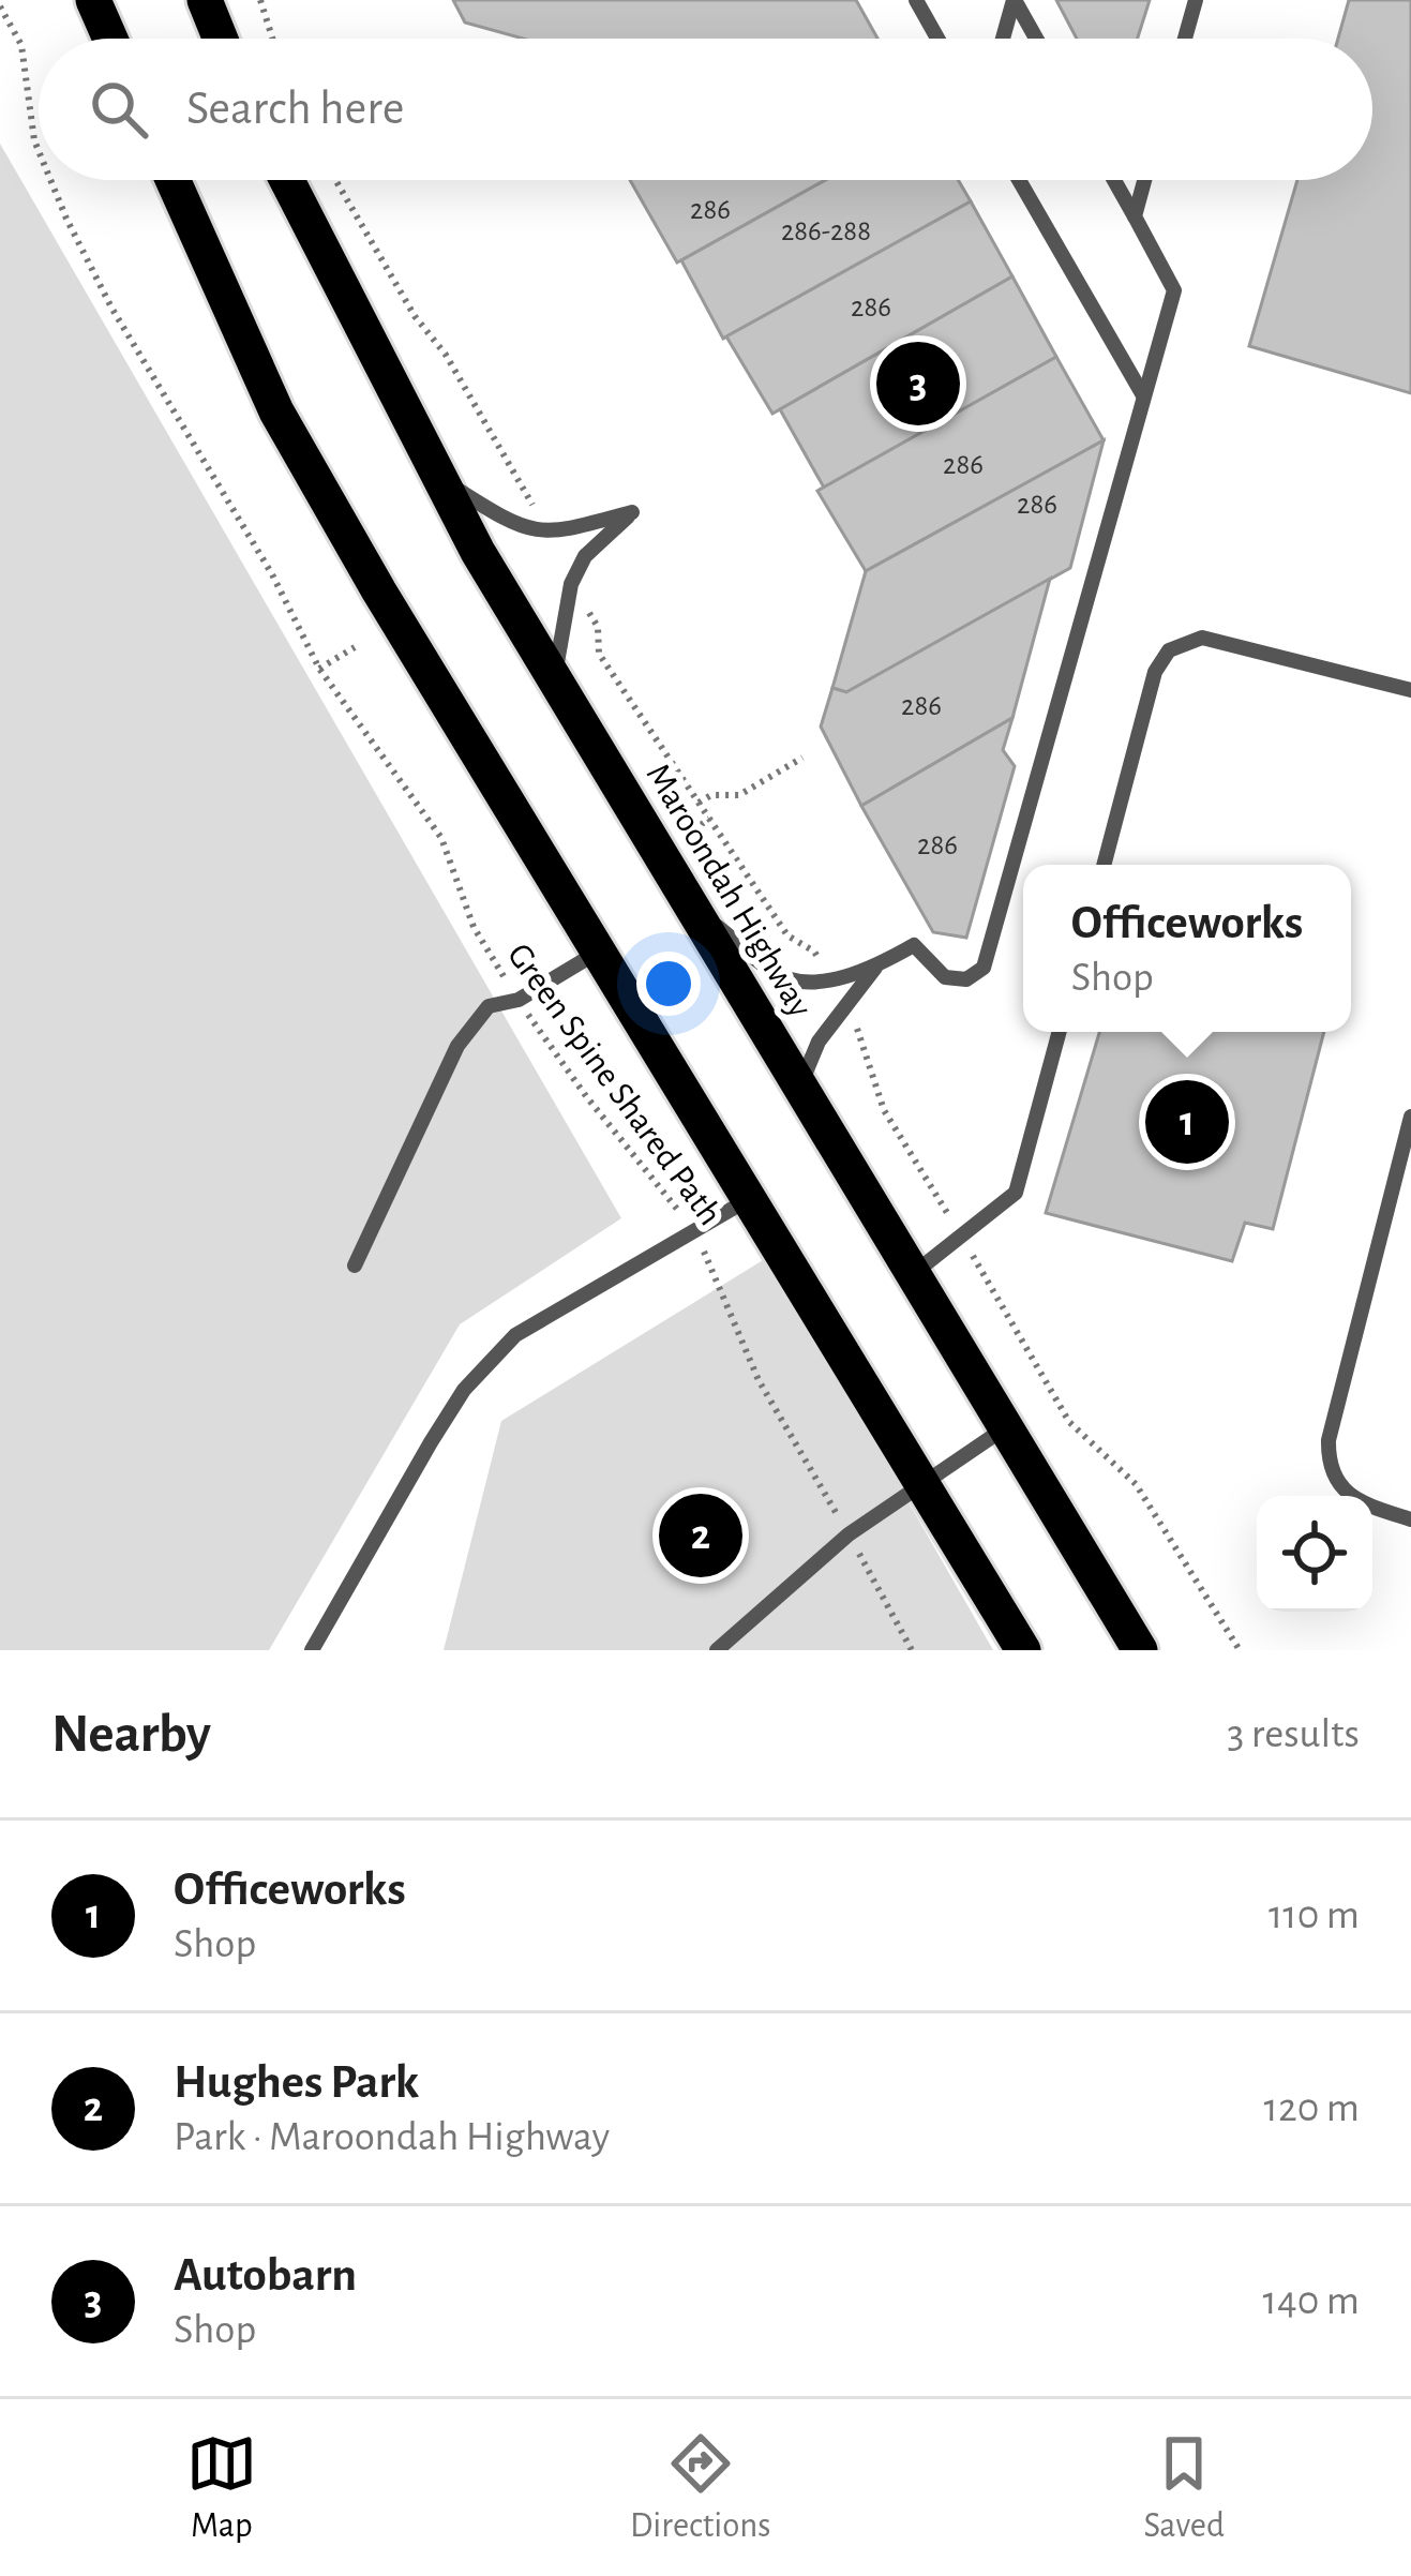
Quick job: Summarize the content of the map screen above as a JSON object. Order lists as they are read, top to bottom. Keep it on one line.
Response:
{"streets":{"highway":["Maroondah Highway"],"path":["Green Spine Shared Path"]},"house_numbers":["286","286-288","286","286","286","286","286"],"page":{"search":"Search here","pins":["3","1","2"],"popup":["Officeworks","Shop"],"heading":["Nearby","3 results"],"list":[{"mark":"1","name":"Officeworks","note":"Shop","value":"110 m"},{"mark":"2","name":"Hughes Park","note":"Park · Maroondah Highway","value":"120 m"},{"mark":"3","name":"Autobarn","note":"Shop","value":"140 m"}],"nav":["Map","Directions","Saved"]}}
